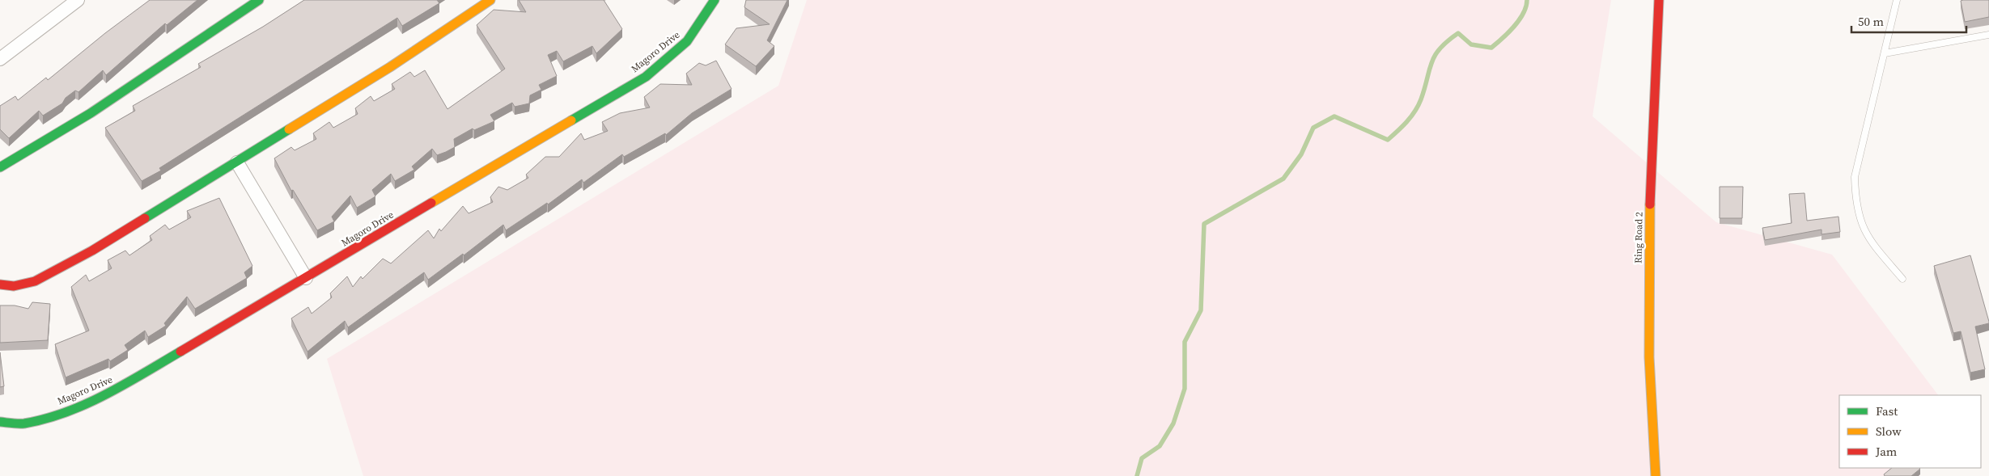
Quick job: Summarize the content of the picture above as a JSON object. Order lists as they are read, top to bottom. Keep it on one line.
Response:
{"streets":{"street":["Magoro Drive","Ring Road 2"]},"legend":["Fast","Slow","Jam"],"scale_bar":"50 m"}
